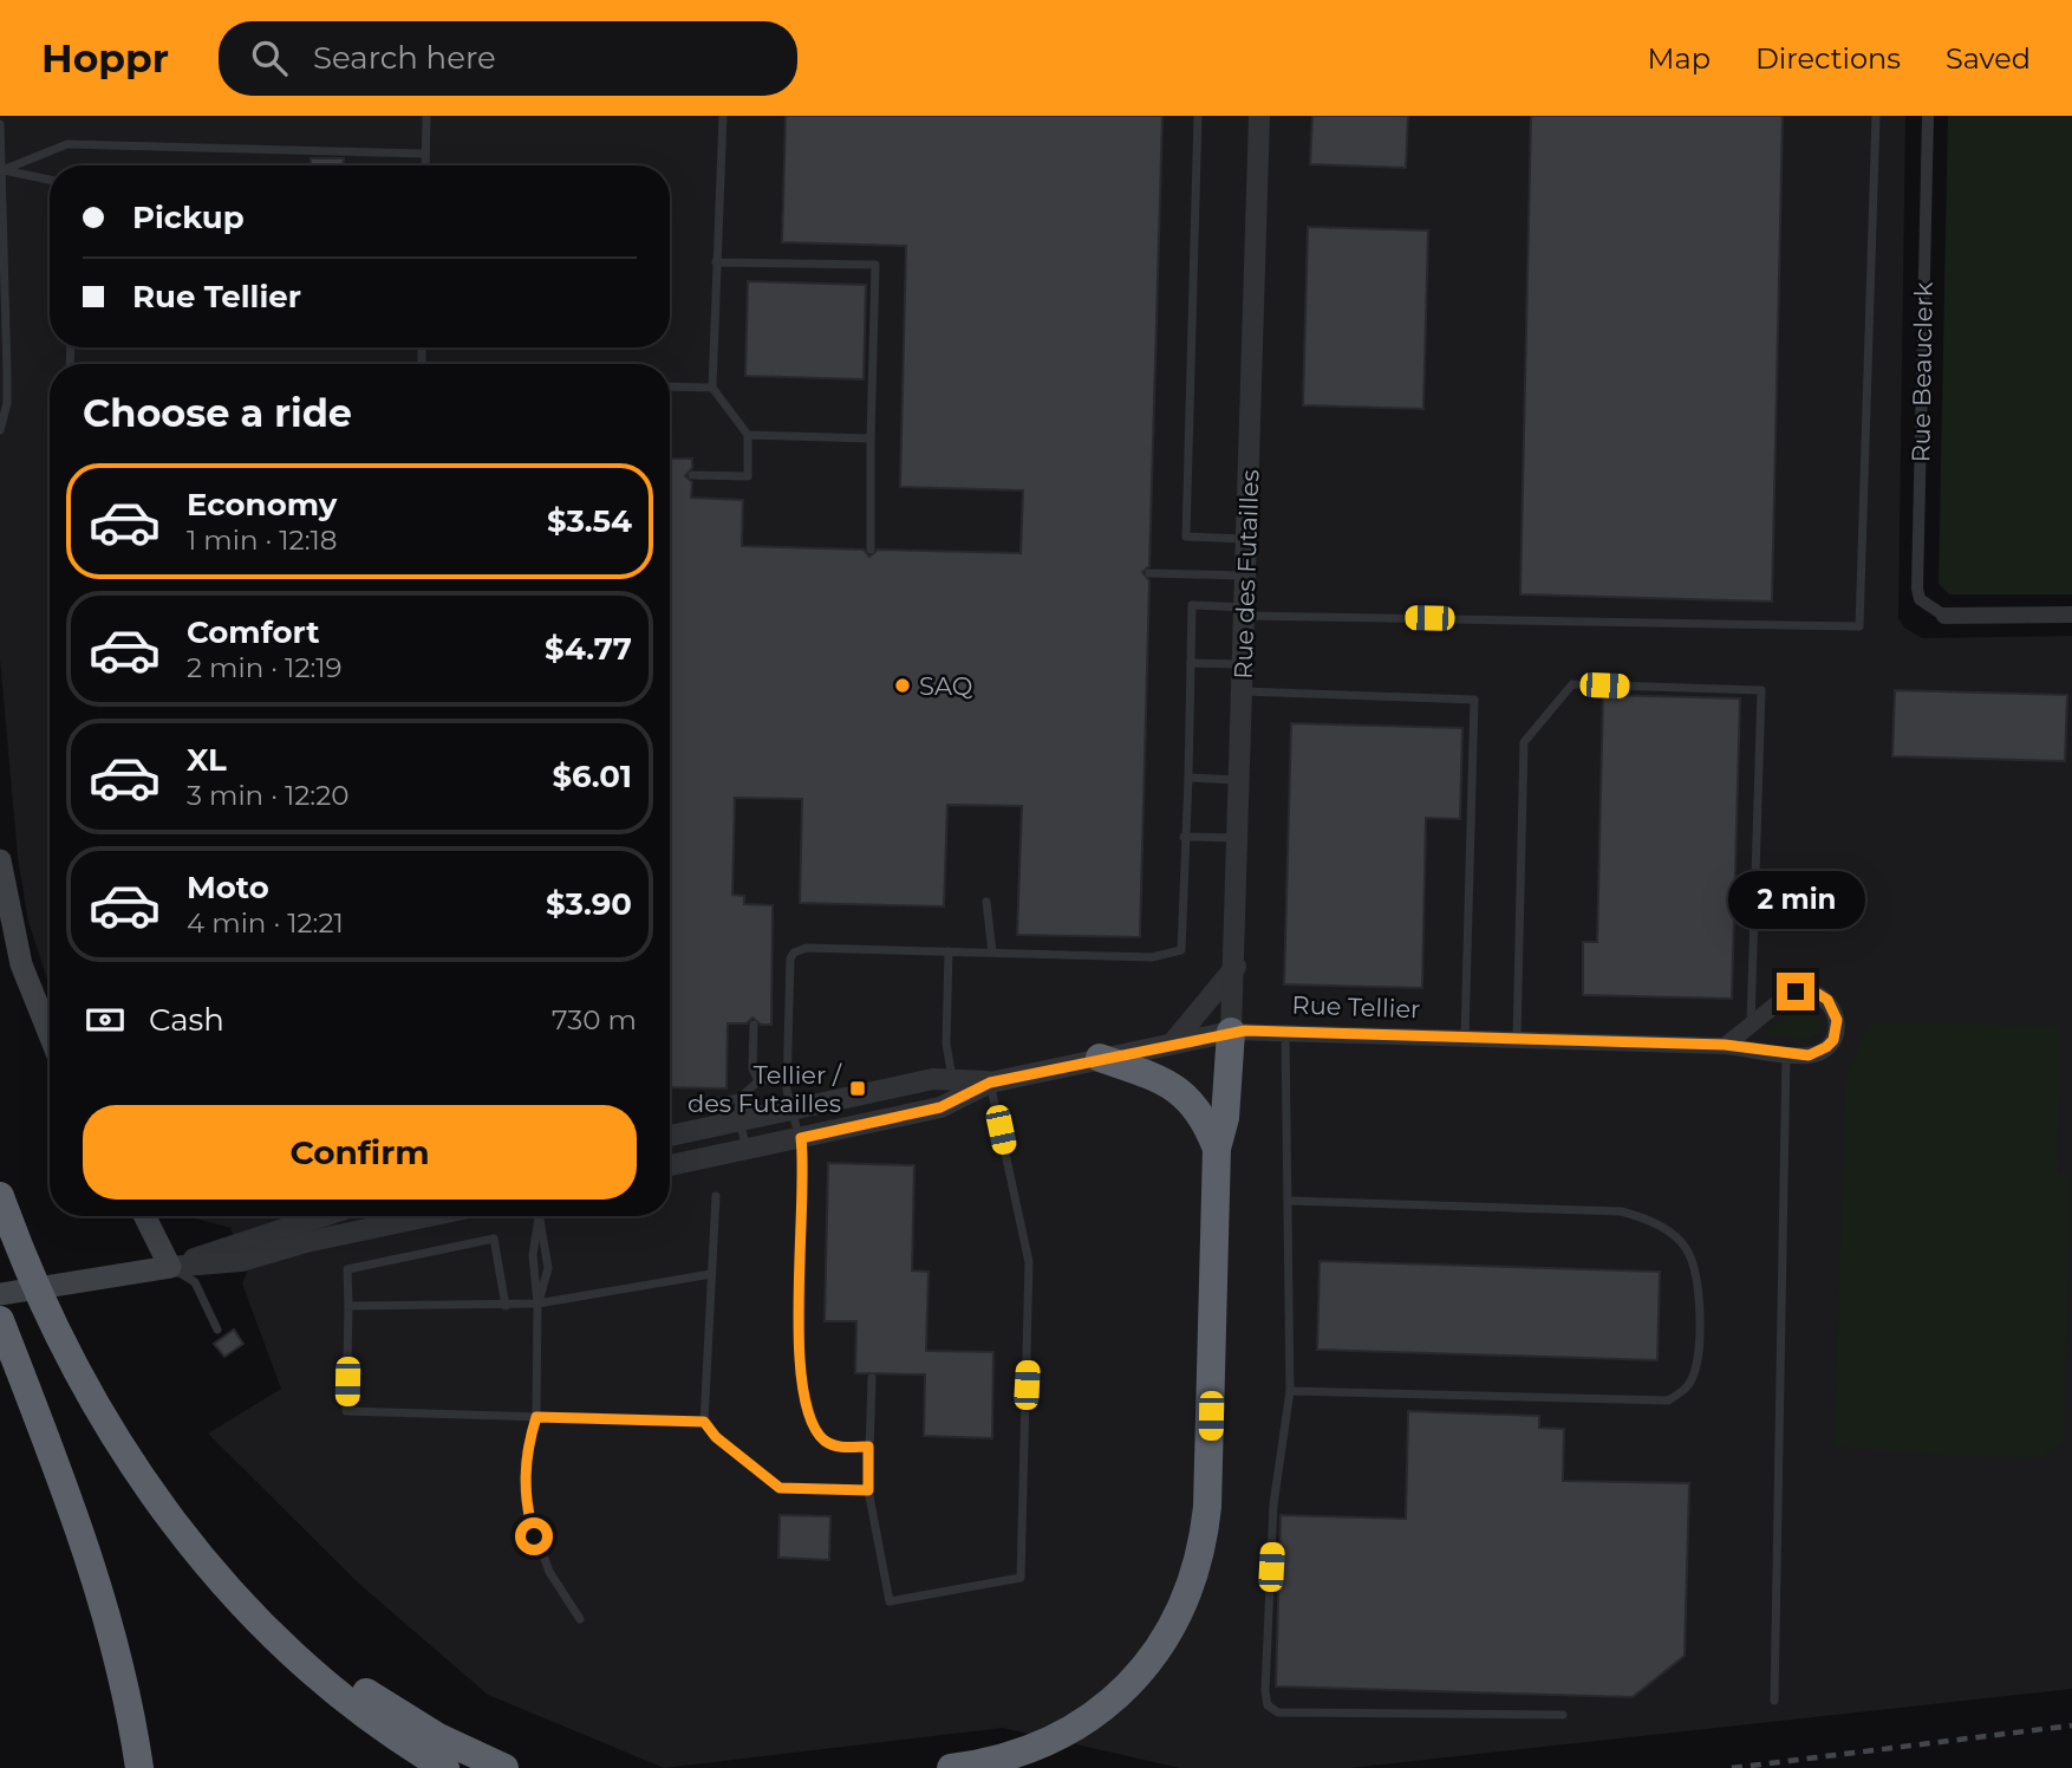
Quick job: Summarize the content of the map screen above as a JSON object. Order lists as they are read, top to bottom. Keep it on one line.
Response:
{"streets":{"street":["Rue Beauclerk","Rue des Futailles","Rue Tellier"]},"crossings":[["Rue des Futailles","Rue Tellier"]],"places":{"other":["SAQ"],"transit":["Tellier / des Futailles"]},"page":{"header":"Hoppr","search":"Search here","nav":["Map","Directions","Saved"],"banner":["Pickup","Rue Tellier"],"heading":"Choose a ride","list":[{"name":"Economy","note":"1 min · 12:18","value":"$3.54"},{"name":"Comfort","note":"2 min · 12:19","value":"$4.77"},{"name":"XL","note":"3 min · 12:20","value":"$6.01"},{"name":"Moto","note":"4 min · 12:21","value":"$3.90"}],"bubble":"2 min","pay":["Cash","730 m"],"buttons":"Confirm"}}
